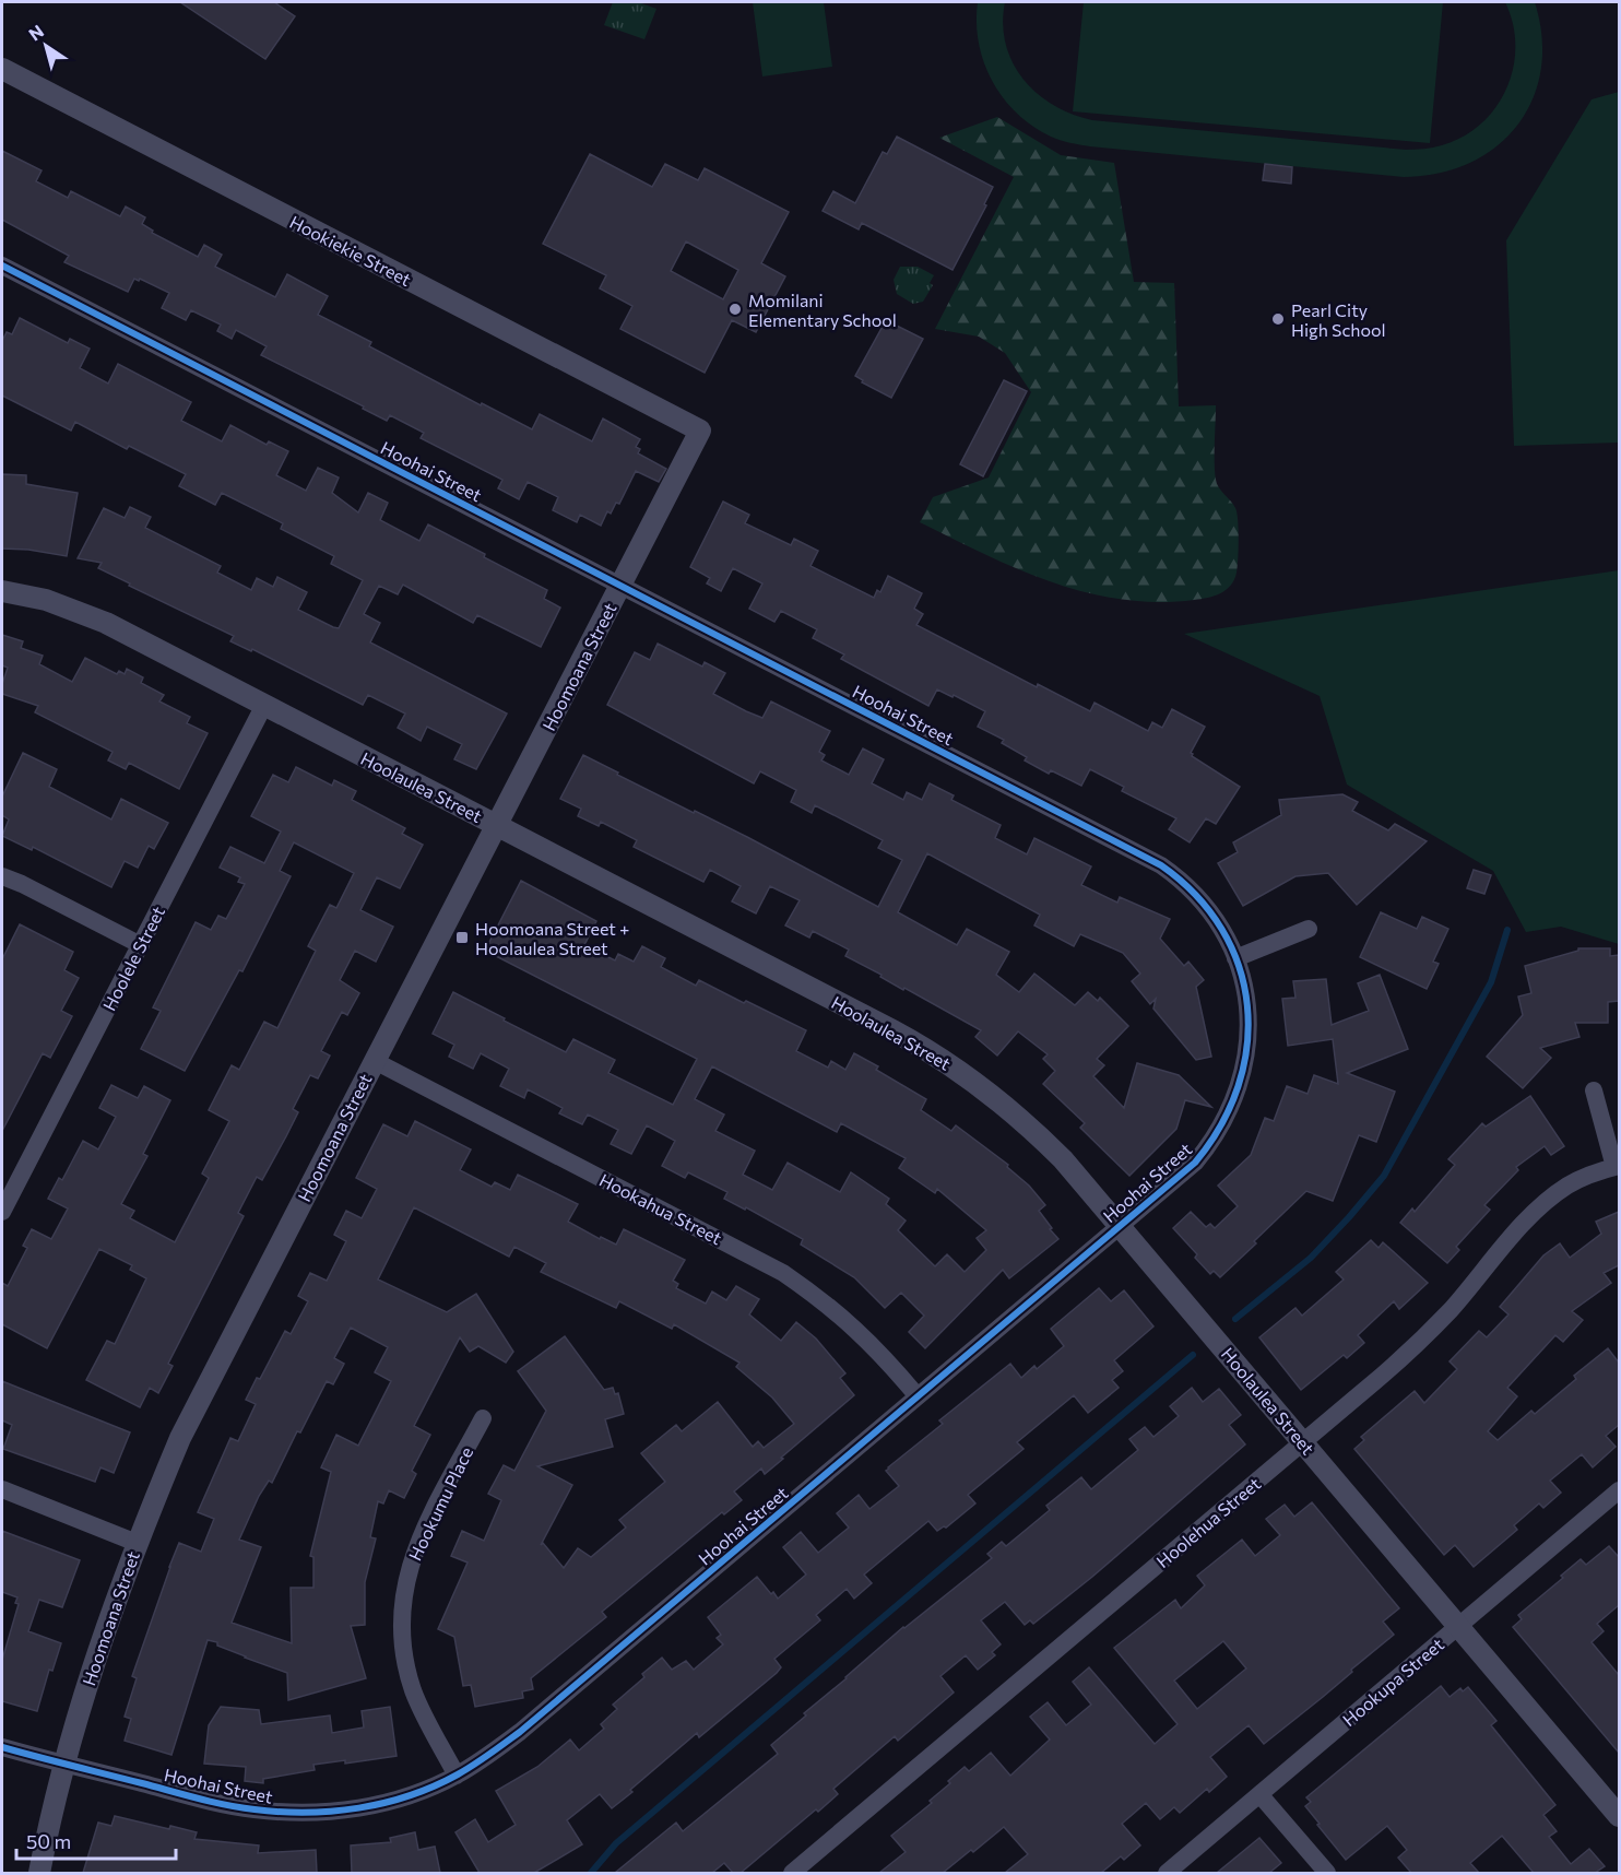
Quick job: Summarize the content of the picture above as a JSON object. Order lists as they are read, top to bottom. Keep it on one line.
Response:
{"streets":{"street":["Hookiekie Street","Hoohai Street","Hoomoana Street","Hoolaulea Street","Hoolele Street","Hookahua Street","Hookumu Place","Hoolehua Street","Hookupa Street"]},"crossings":[["Hookiekie Street","Hoomoana Street"],["Hoohai Street","Hoomoana Street"],["Hoohai Street","Hoolaulea Street"],["Hoohai Street","Hookahua Street"],["Hoohai Street","Hookumu Place"],["Hoomoana Street","Hoolaulea Street"],["Hoomoana Street","Hookahua Street"],["Hoolaulea Street","Hoolele Street"],["Hoolaulea Street","Hoolehua Street"],["Hoolaulea Street","Hookupa Street"]],"places":{"other":["Momilani Elementary School","Pearl City High School"],"transit":["Hoomoana Street + Hoolaulea Street"]},"scale_bar":"50 m","north":"top left"}
